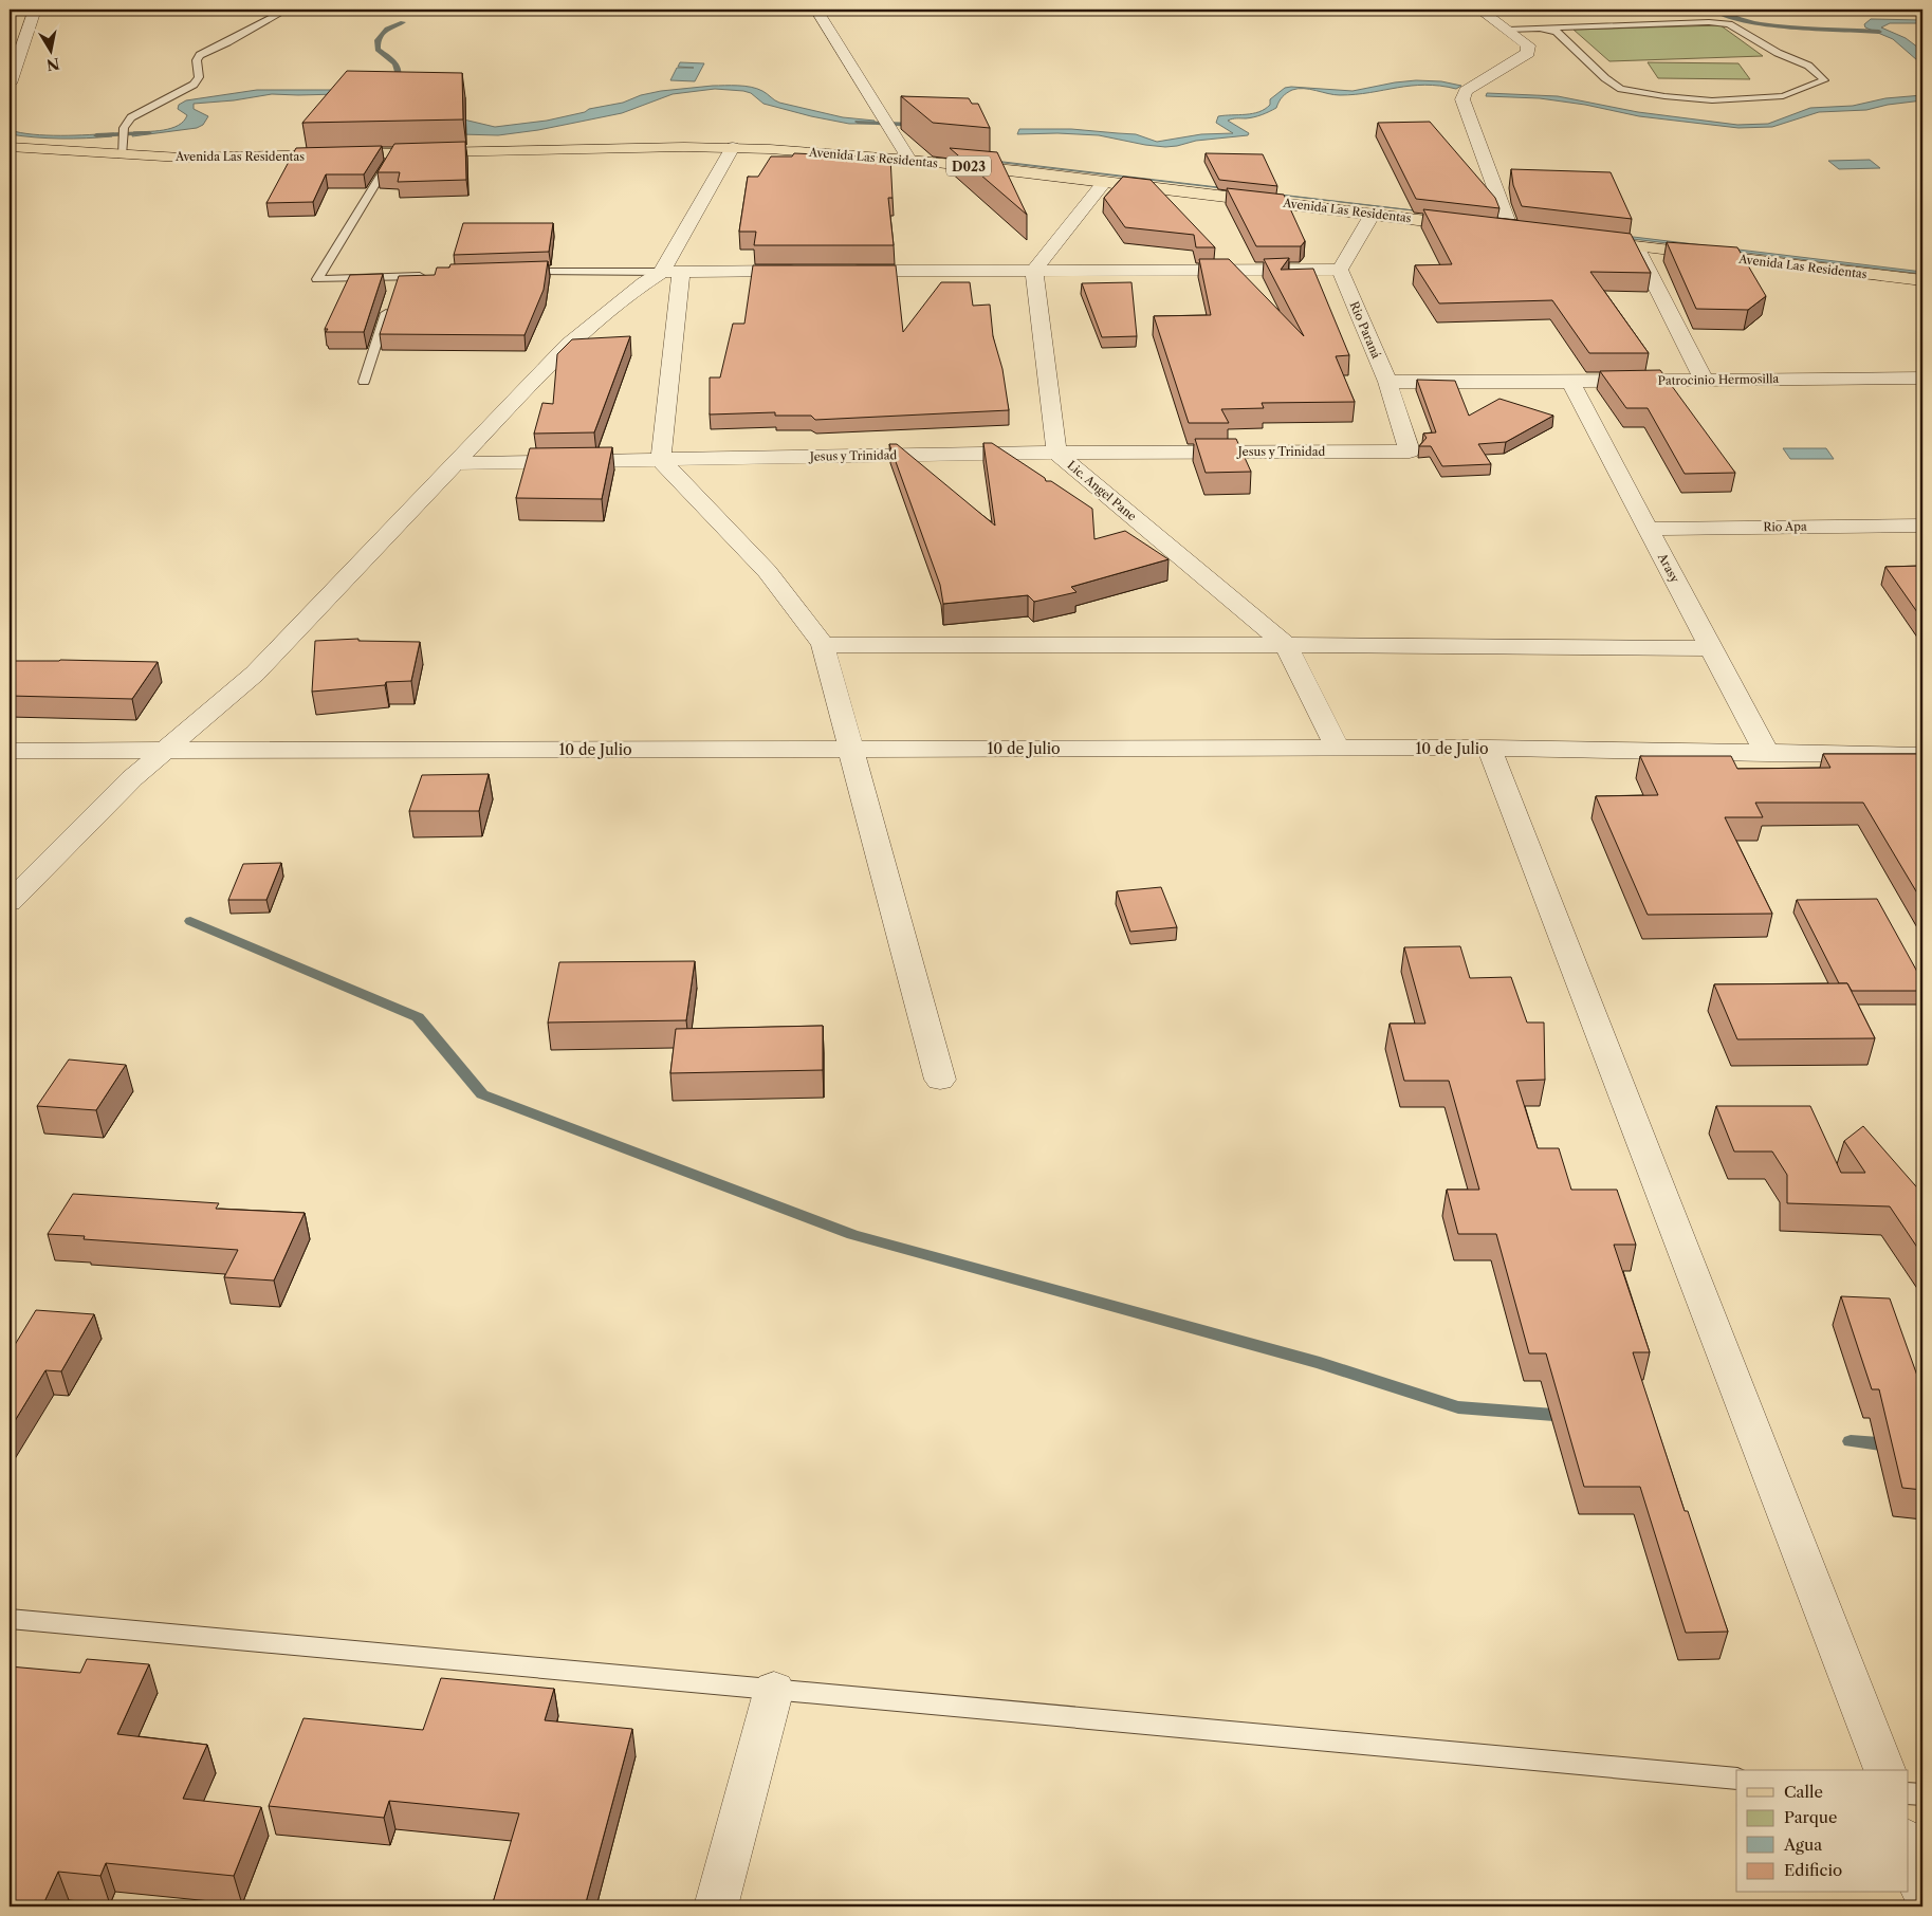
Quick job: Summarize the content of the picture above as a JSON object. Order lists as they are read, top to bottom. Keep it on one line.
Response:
{"streets":{"main road":["Avenida Las Residentas","D023"],"street":["Rio Paraná","Patrocinio Hermosilla","Jesus y Trinidad","Lic. Angel Pane","Rio Apa","Arasy","10 de Julio"]},"crossings":[["Rio Paraná","Patrocinio Hermosilla"],["Rio Paraná","Jesus y Trinidad"],["Patrocinio Hermosilla","Arasy"],["Jesus y Trinidad","Lic. Angel Pane"],["Lic. Angel Pane","10 de Julio"],["Rio Apa","Arasy"],["Arasy","10 de Julio"]],"legend":["Calle","Parque","Agua","Edificio"],"north":"bottom"}
